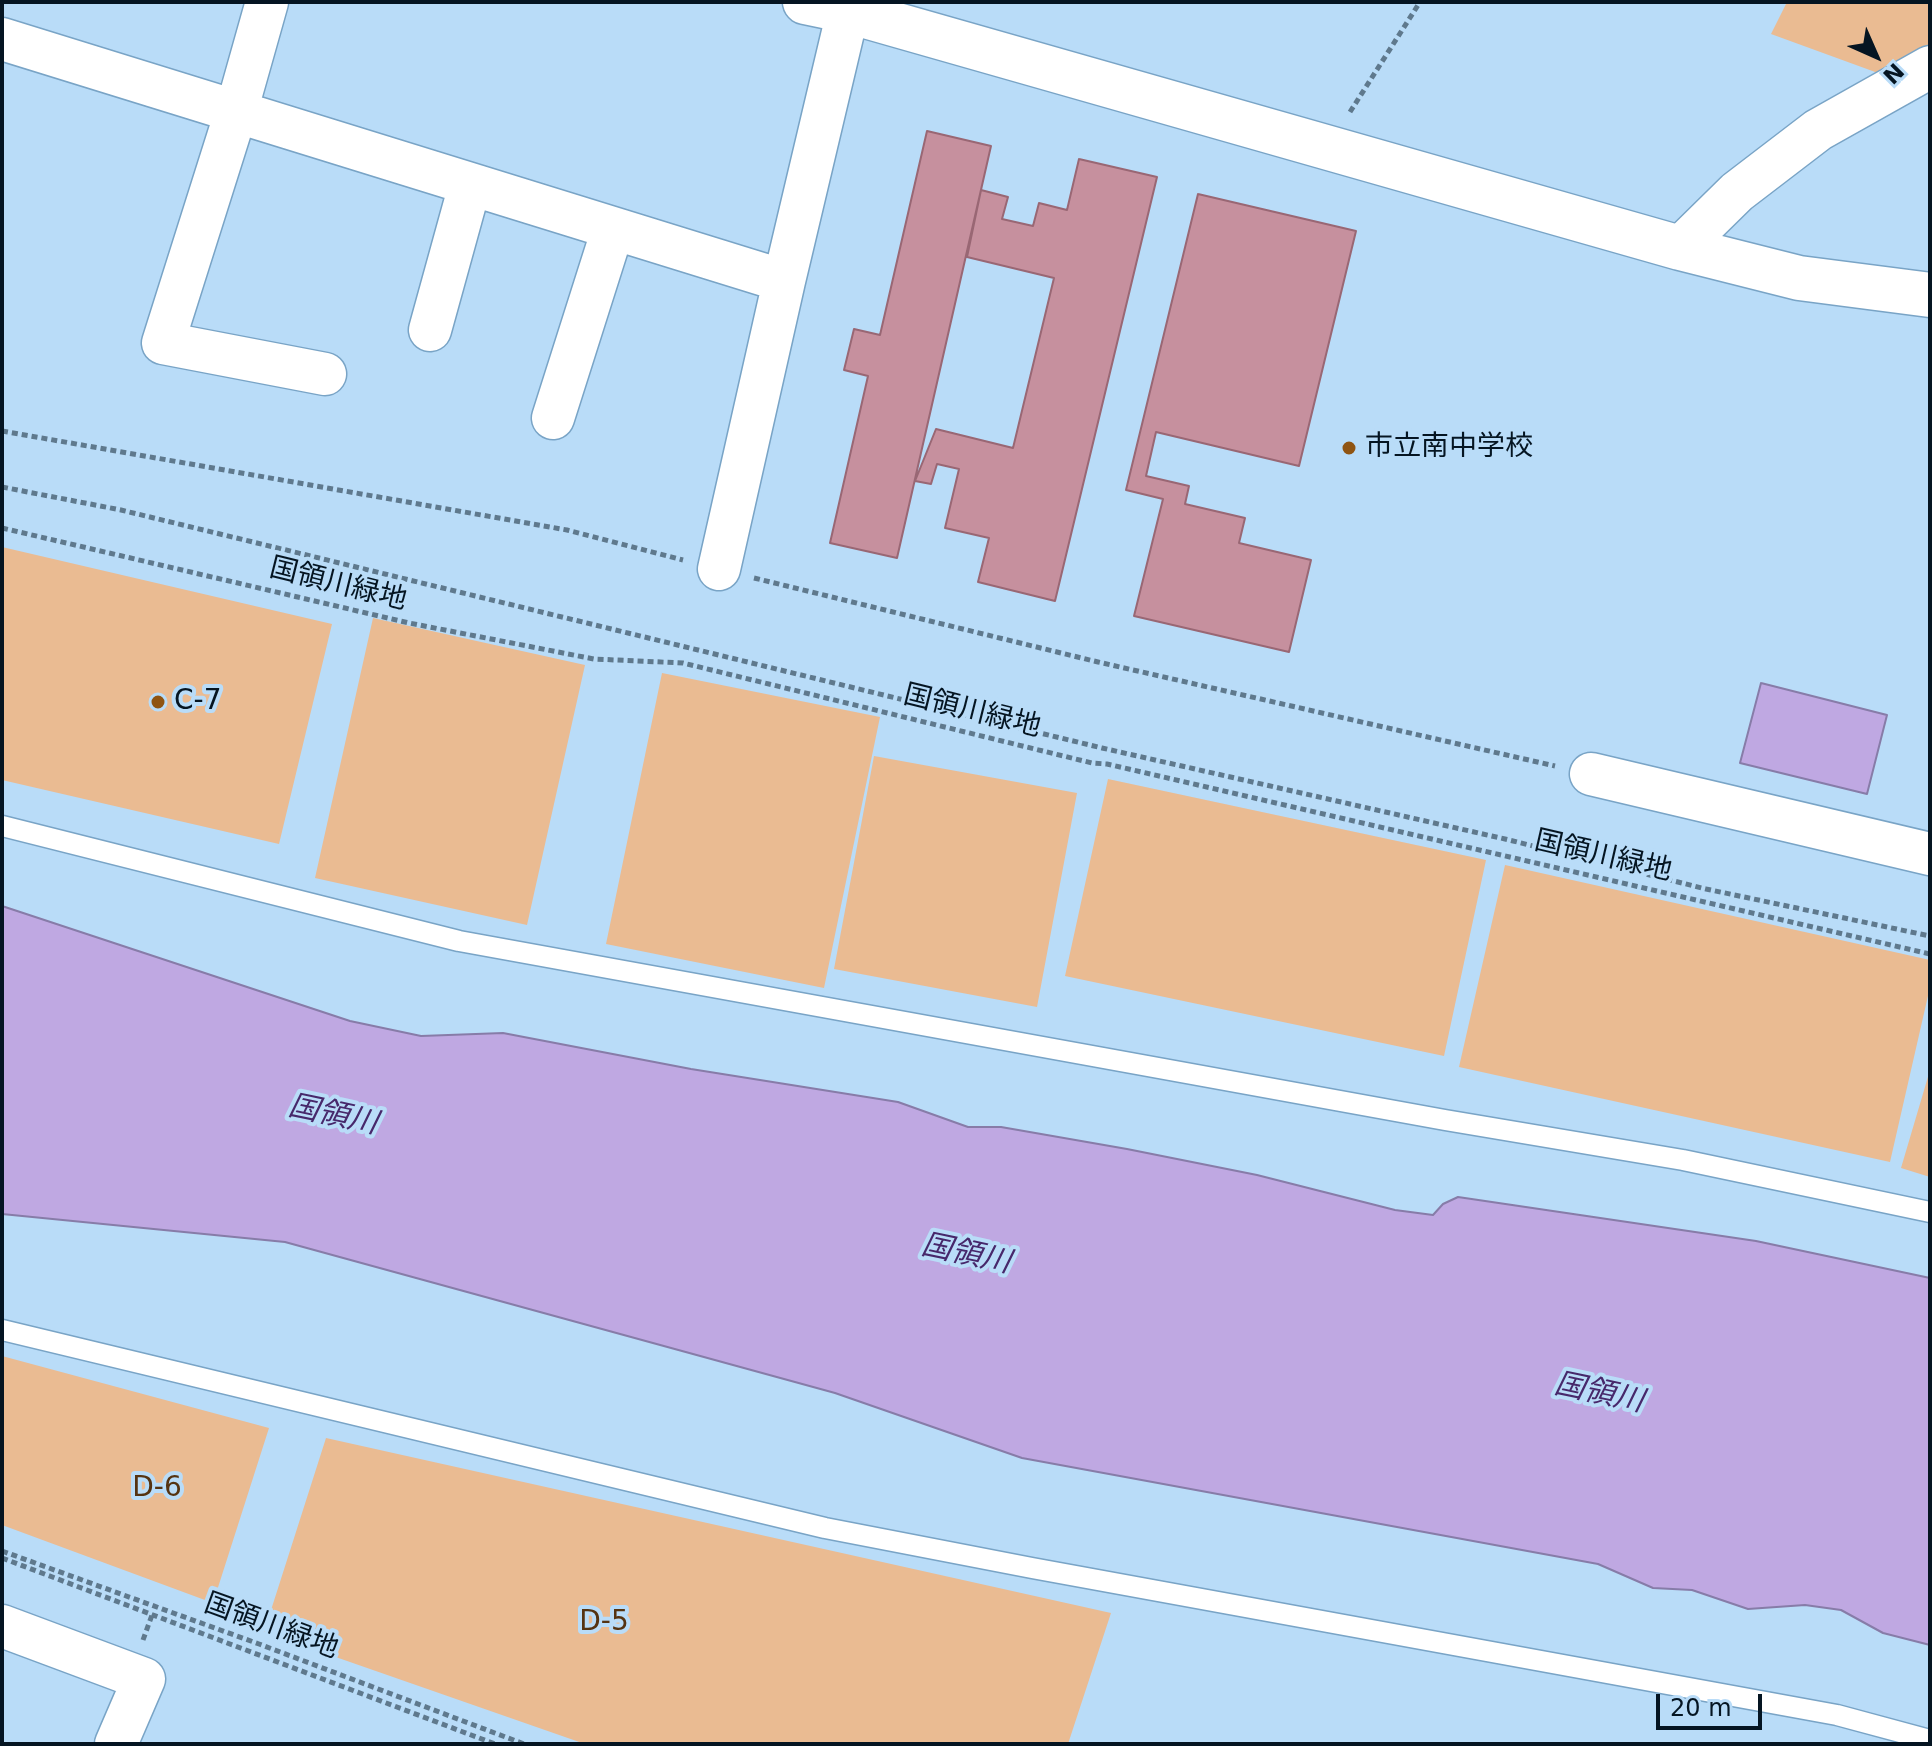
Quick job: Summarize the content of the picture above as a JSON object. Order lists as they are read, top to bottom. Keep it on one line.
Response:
{"streets":{"path":["国領川緑地"]},"water":["国領川"],"parks":["D-6","D-5"],"places":["市立南中学校","C-7"],"scale_bar":"20 m","north":"bottom right"}
